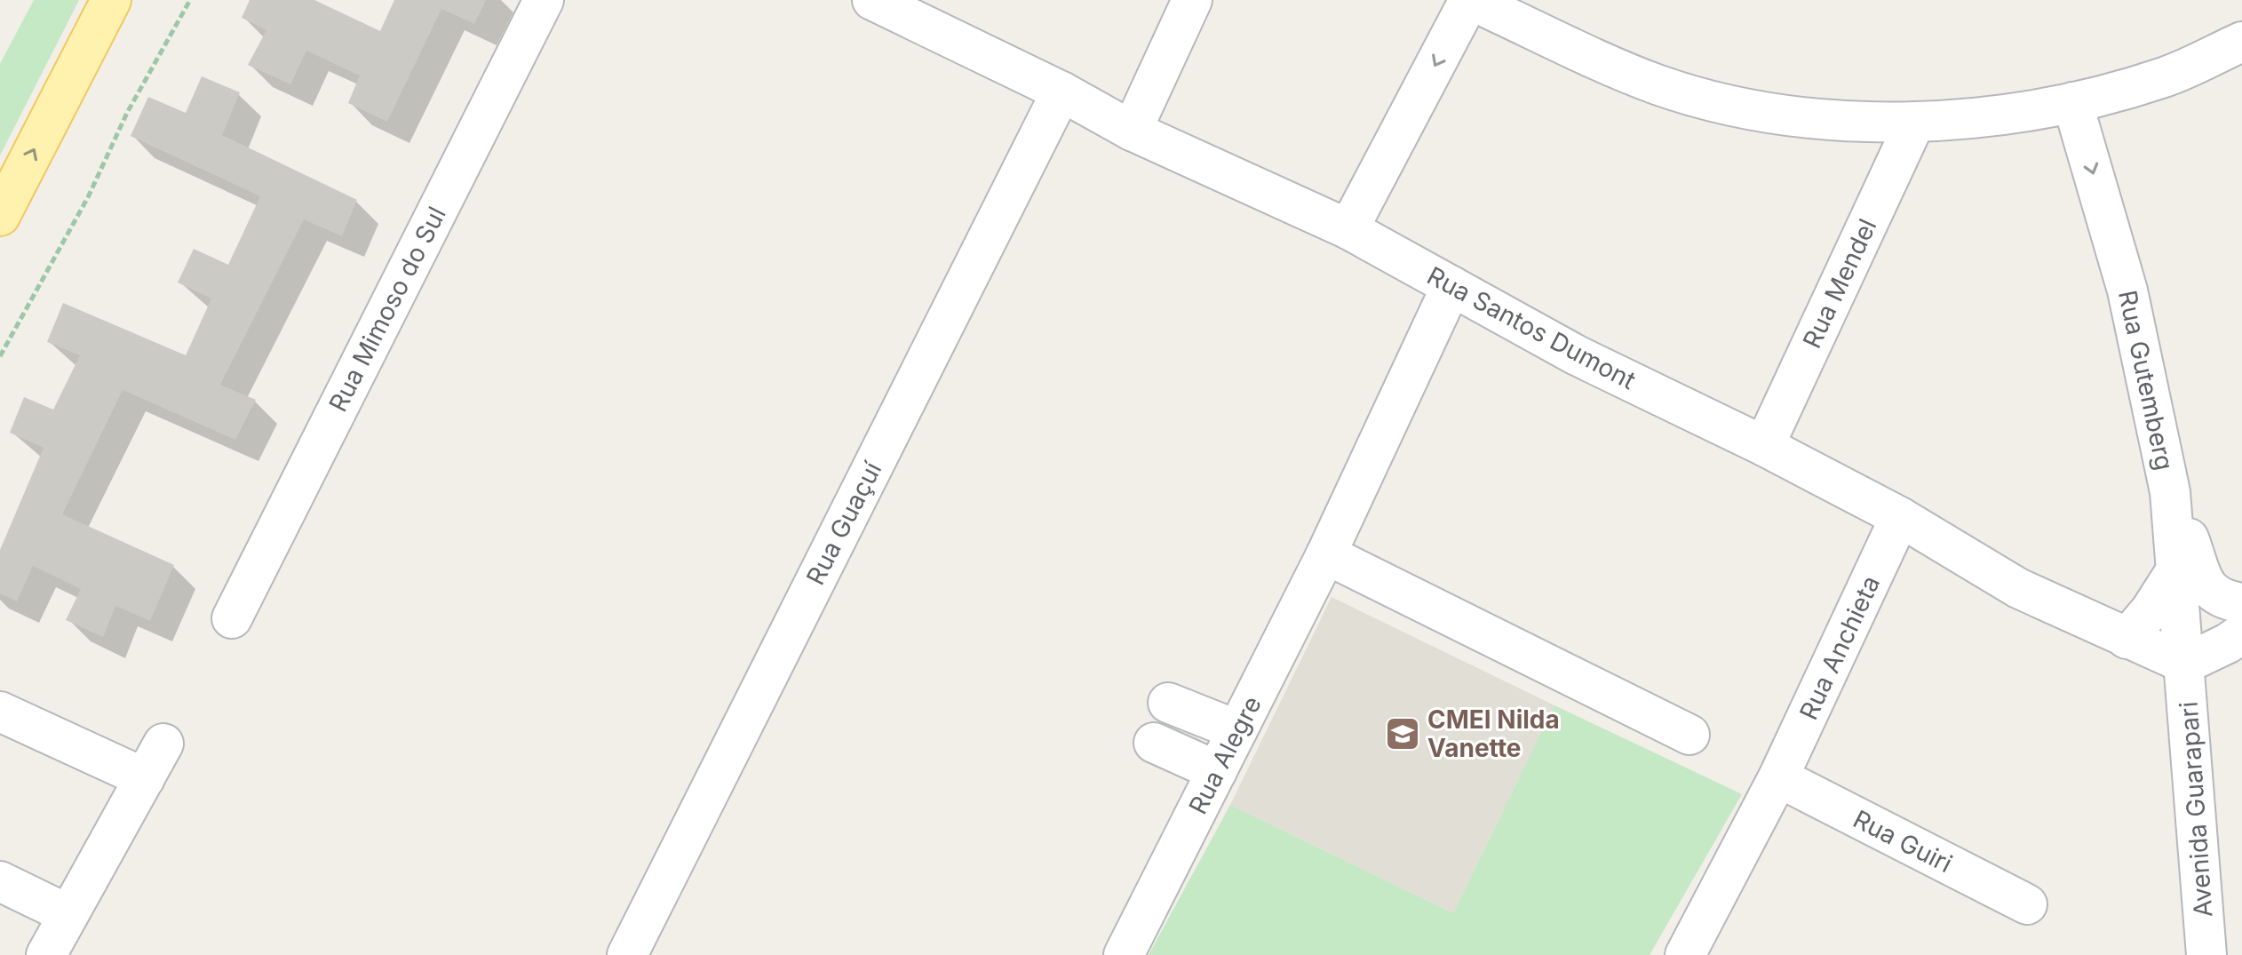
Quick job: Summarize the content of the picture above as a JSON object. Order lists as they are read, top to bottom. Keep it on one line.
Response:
{"streets":{"street":["Rua Mendel","Rua Mimoso do Sul","Rua Santos Dumont","Rua Gutemberg","Rua Guaçuí","Rua Anchieta","Rua Alegre","Avenida Guarapari","Rua Guiri"]},"crossings":[["Rua Mendel","Rua Santos Dumont"],["Rua Santos Dumont","Rua Gutemberg"],["Rua Santos Dumont","Rua Guaçuí"],["Rua Santos Dumont","Rua Anchieta"],["Rua Santos Dumont","Rua Alegre"],["Rua Santos Dumont","Avenida Guarapari"],["Rua Gutemberg","Avenida Guarapari"],["Rua Anchieta","Rua Guiri"]],"one_way":["Rua Gutemberg"],"places":{"school or university":["CMEI Nilda Vanette"]}}
